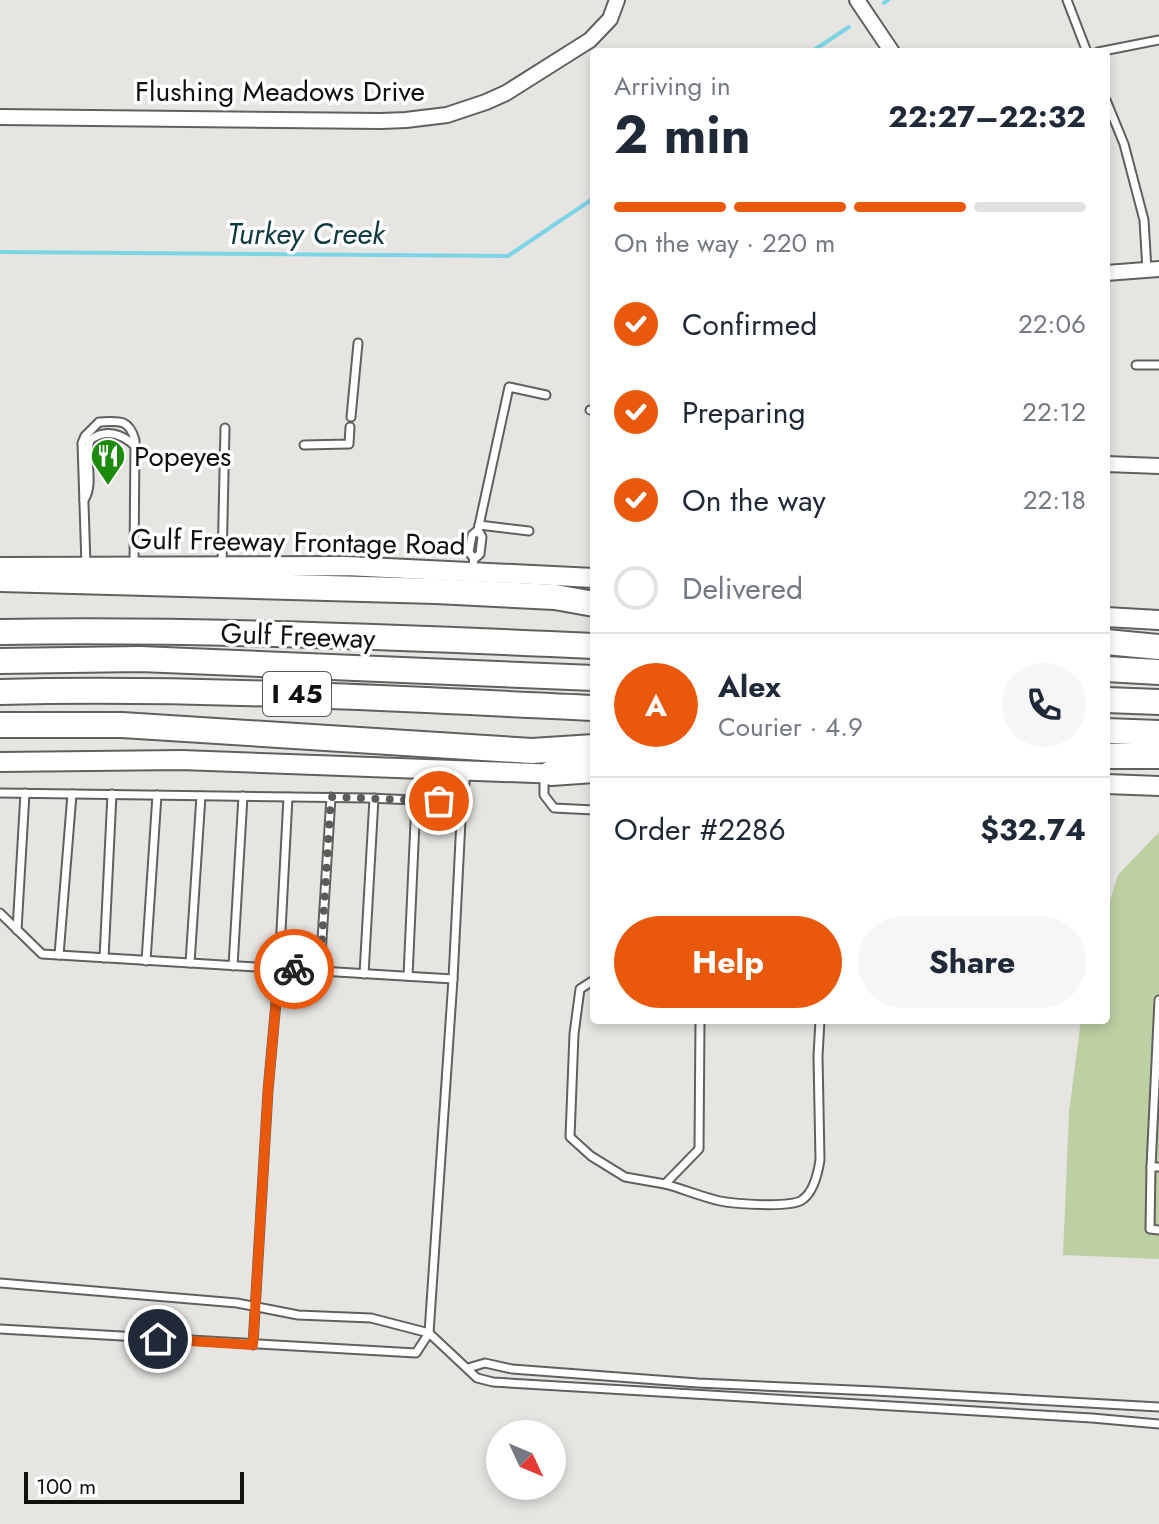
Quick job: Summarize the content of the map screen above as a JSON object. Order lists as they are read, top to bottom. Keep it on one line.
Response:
{"streets":{"highway":["Gulf Freeway","I 45"],"main road":["Gulf Freeway Frontage Road"],"street":["Flushing Meadows Drive"]},"water":["Turkey Creek"],"places":{"restaurant":["Popeyes"]},"scale_bar":"100 m","north":"bottom right","page":{"heading":["2 min","Arriving in","22:27–22:32"],"panel":["Alex","Courier · 4.9","Order #2286","$32.74"],"bar":"On the way · 220 m","list":[["Confirmed","22:06"],["Preparing","22:12"],["On the way","22:18"],"Delivered"],"round":"A","buttons":["Help","Share"],"scale":"100 m"}}
